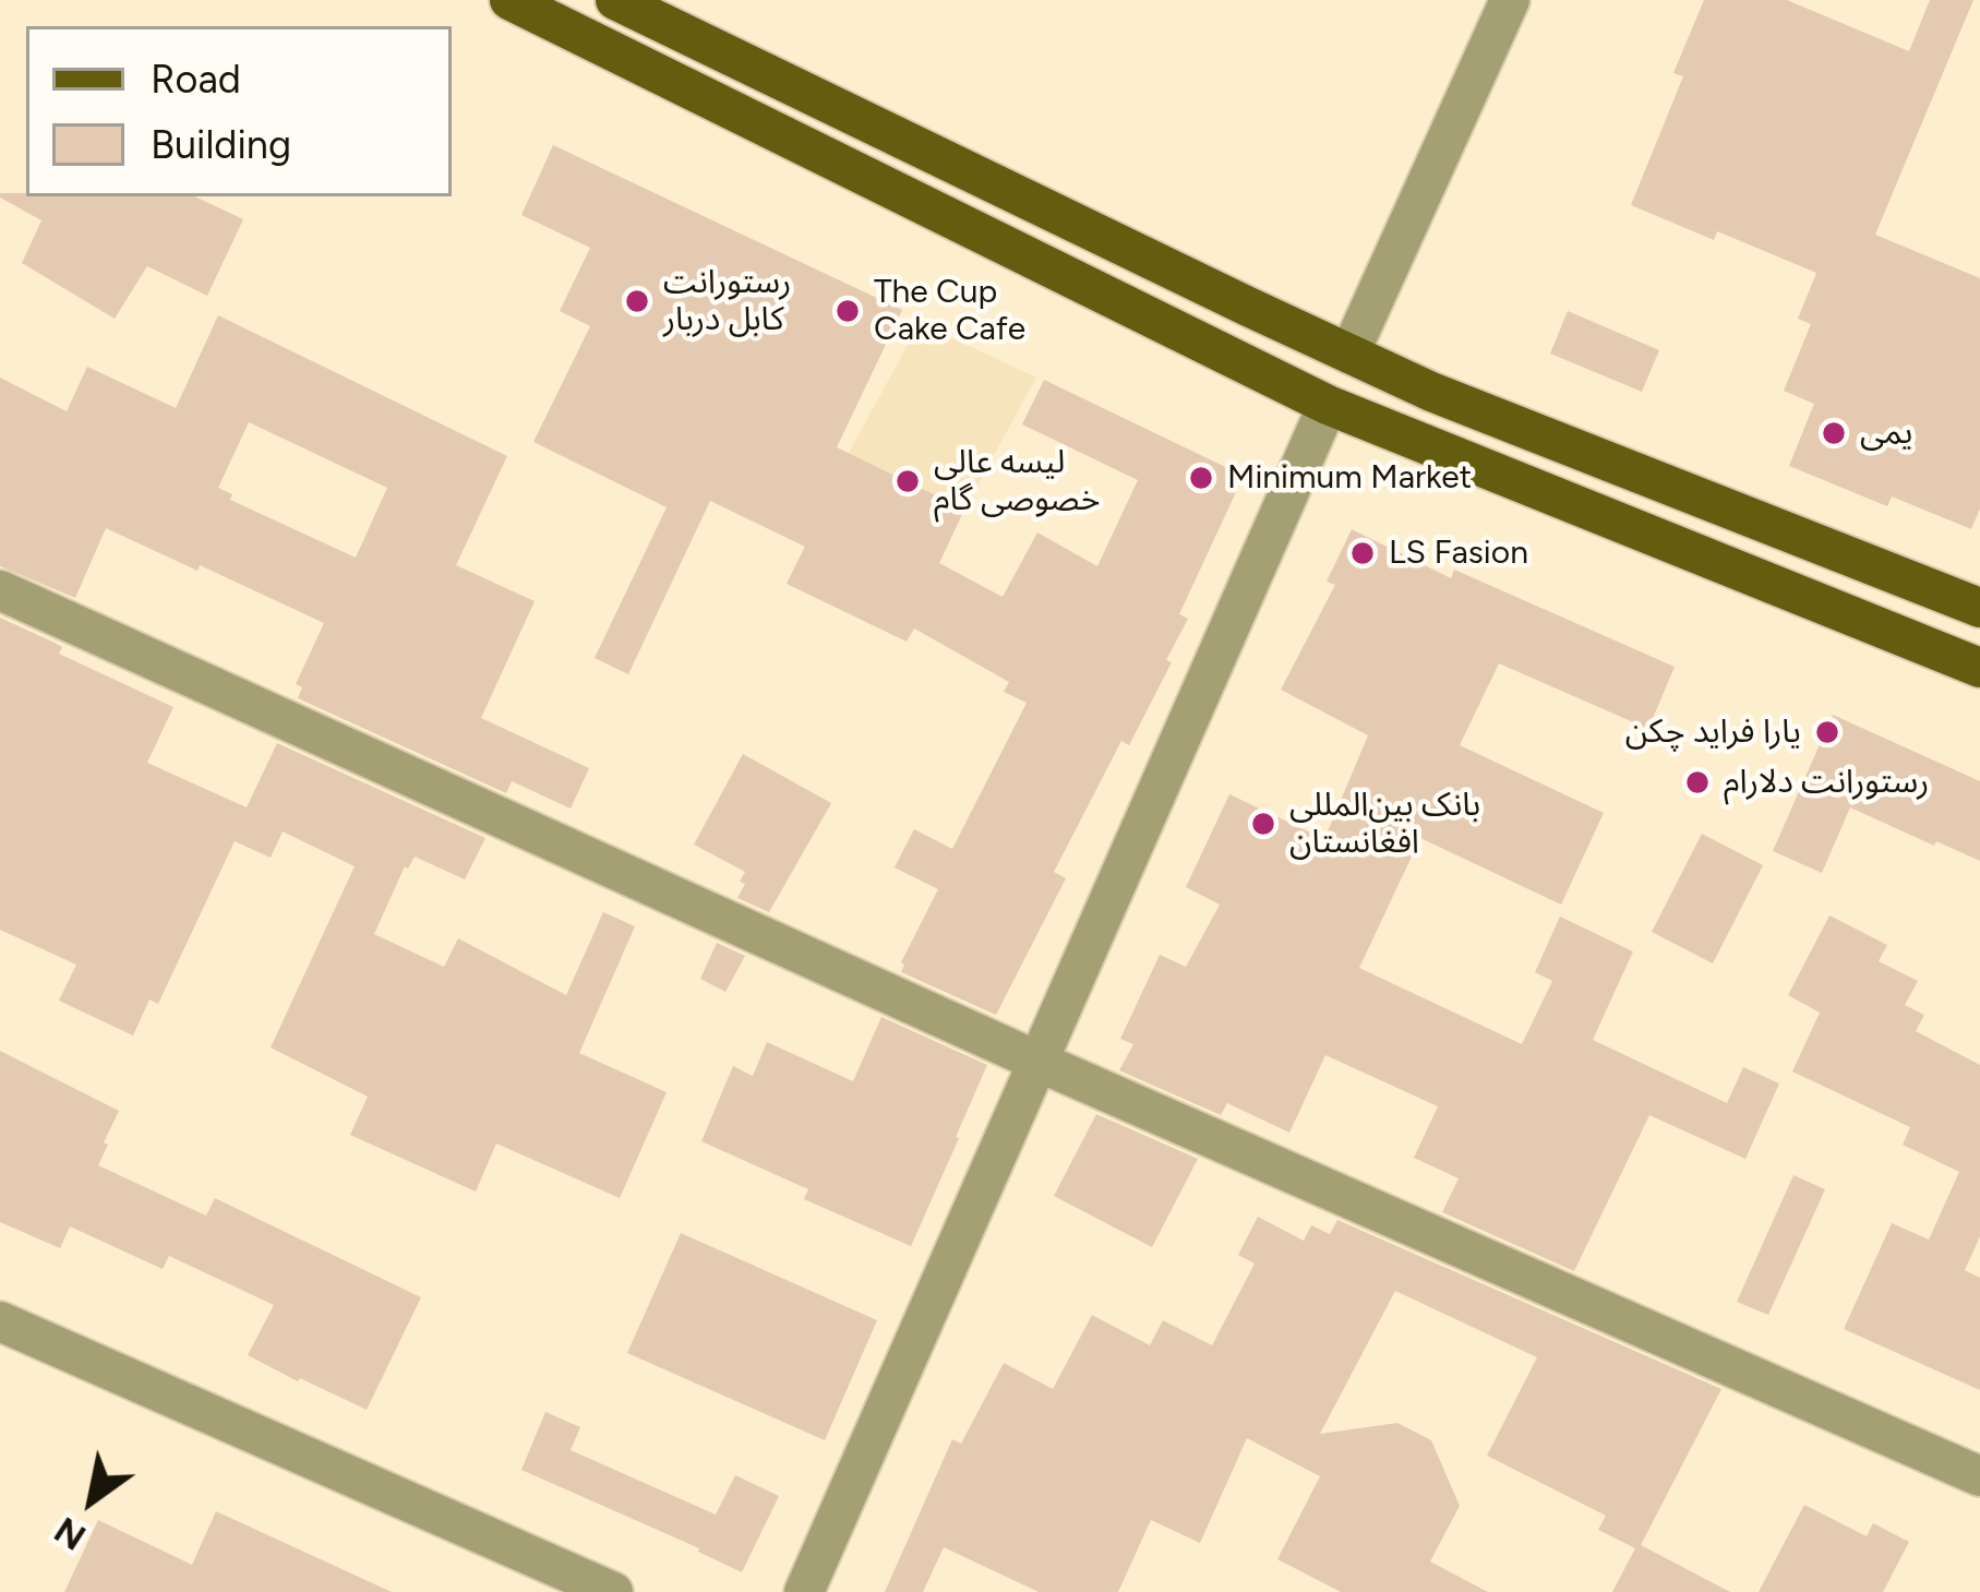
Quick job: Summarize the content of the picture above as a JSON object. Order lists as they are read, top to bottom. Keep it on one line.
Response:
{"places":["رستورانت کابل دربار","The Cup Cake Cafe","یمی","Minimum Market","لیسه عالی خصوصی گام","LS Fasion","یارا فراید چکن","رستورانت دلارام","بانک بین‌المللی افغانستان"],"legend":["Road","Building"],"north":"bottom left"}
